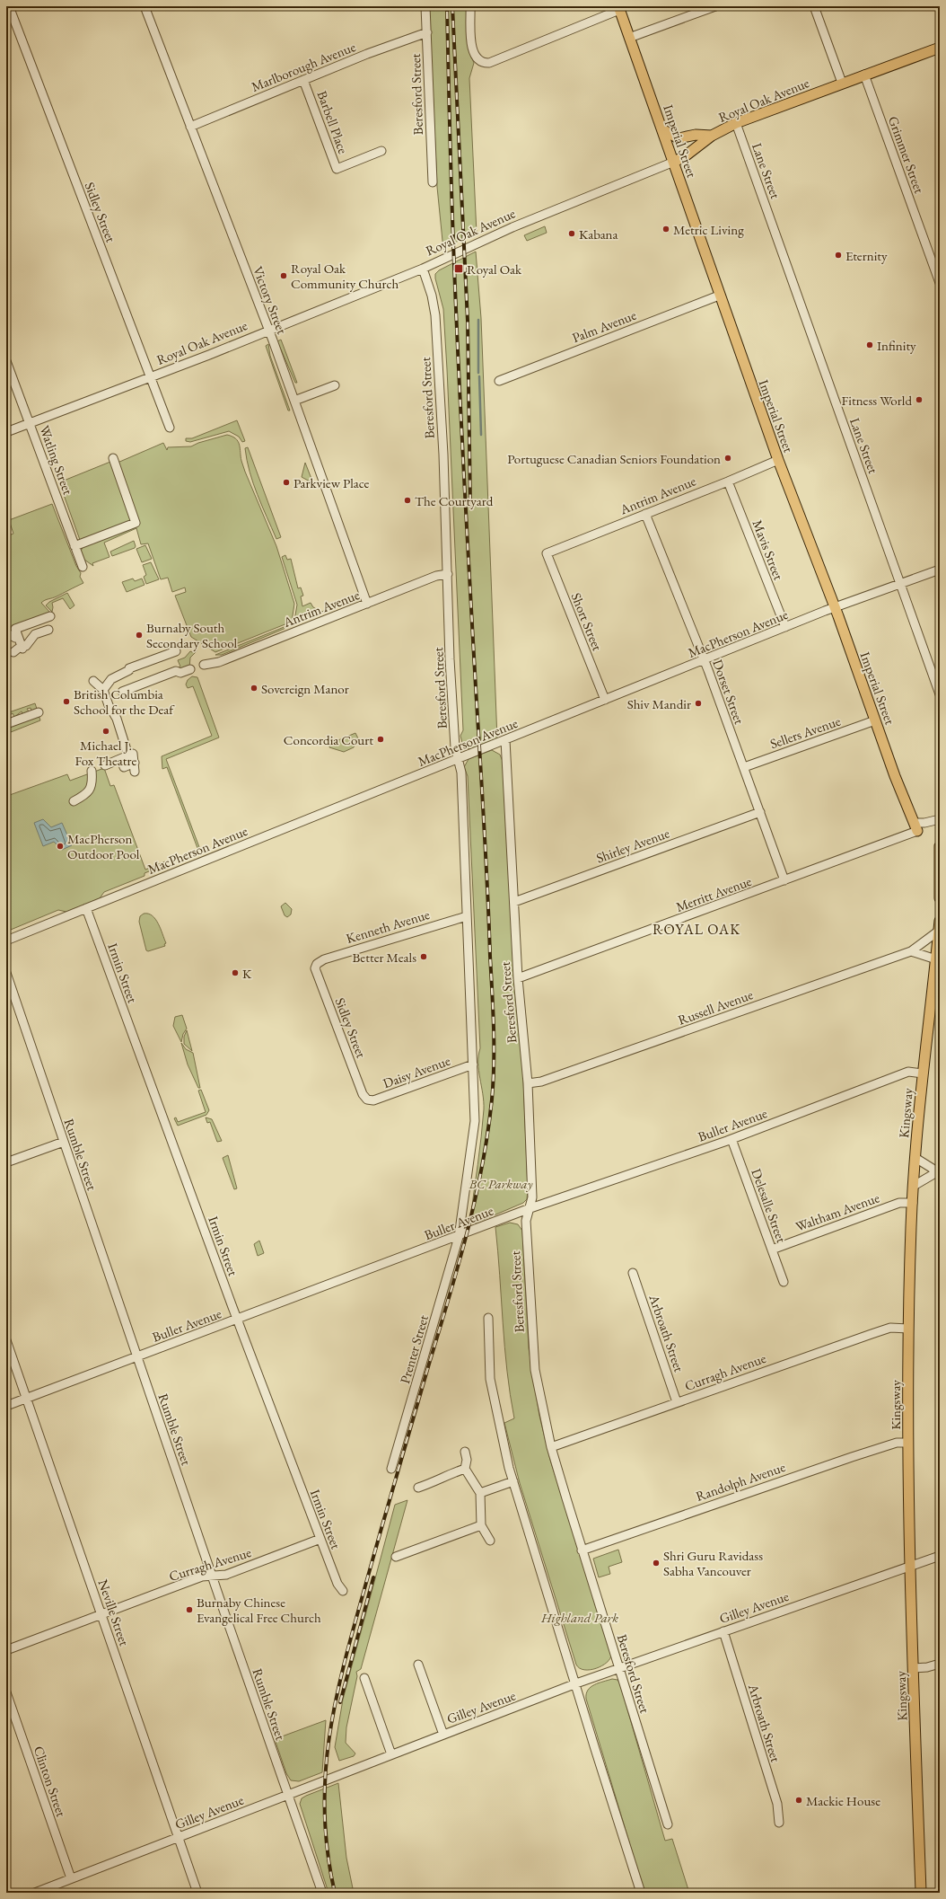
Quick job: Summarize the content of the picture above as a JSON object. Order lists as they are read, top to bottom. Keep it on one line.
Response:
{"streets":{"main road":["Royal Oak Avenue","Imperial Street","Kingsway"],"street":["Marlborough Avenue","Beresford Street","Barbell Place","Grimmer Street","Lane Street","Sidley Street","Victory Street","Palm Avenue","Watling Street","Antrim Avenue","Mavis Street","Short Street","MacPherson Avenue","Dorset Street","Sellers Avenue","Shirley Avenue","Merritt Avenue","Kenneth Avenue","Irmin Street","Russell Avenue","Daisy Avenue","Buller Avenue","Rumble Street","Delesalle Street","Waltham Avenue","Arbroath Street","Prenter Street","Curragh Avenue","Randolph Avenue","Gilley Avenue","Neville Street","Clinton Street"]},"crossings":[["Marlborough Avenue","Beresford Street"],["Marlborough Avenue","Barbell Place"],["Marlborough Avenue","Victory Street"],["Beresford Street","Royal Oak Avenue"],["Beresford Street","Antrim Avenue"],["Beresford Street","MacPherson Avenue"],["Beresford Street","Shirley Avenue"],["Beresford Street","Merritt Avenue"],["Beresford Street","Kenneth Avenue"],["Beresford Street","Russell Avenue"],["Beresford Street","Daisy Avenue"],["Beresford Street","Buller Avenue"],["Beresford Street","Prenter Street"],["Beresford Street","Curragh Avenue"],["Beresford Street","Randolph Avenue"],["Beresford Street","Gilley Avenue"],["Royal Oak Avenue","Imperial Street"],["Royal Oak Avenue","Grimmer Street"],["Royal Oak Avenue","Lane Street"],["Royal Oak Avenue","Sidley Street"],["Royal Oak Avenue","Victory Street"],["Royal Oak Avenue","Watling Street"],["Imperial Street","Palm Avenue"],["Imperial Street","Antrim Avenue"],["Imperial Street","MacPherson Avenue"],["Imperial Street","Sellers Avenue"],["Imperial Street","Merritt Avenue"],["Lane Street","MacPherson Avenue"],["Sidley Street","Kenneth Avenue"],["Sidley Street","Daisy Avenue"],["Victory Street","Antrim Avenue"],["Antrim Avenue","Mavis Street"],["Antrim Avenue","Short Street"],["Antrim Avenue","Dorset Street"],["Mavis Street","MacPherson Avenue"],["Short Street","MacPherson Avenue"],["MacPherson Avenue","Dorset Street"],["MacPherson Avenue","Irmin Street"],["Dorset Street","Sellers Avenue"],["Dorset Street","Shirley Avenue"],["Dorset Street","Merritt Avenue"],["Irmin Street","Buller Avenue"],["Irmin Street","Curragh Avenue"],["Russell Avenue","Kingsway"],["Kingsway","Buller Avenue"],["Kingsway","Waltham Avenue"],["Kingsway","Curragh Avenue"],["Kingsway","Randolph Avenue"],["Kingsway","Gilley Avenue"],["Buller Avenue","Rumble Street"],["Buller Avenue","Delesalle Street"],["Buller Avenue","Prenter Street"],["Buller Avenue","Neville Street"],["Rumble Street","Curragh Avenue"],["Rumble Street","Gilley Avenue"],["Delesalle Street","Waltham Avenue"],["Arbroath Street","Curragh Avenue"],["Arbroath Street","Gilley Avenue"],["Curragh Avenue","Neville Street"],["Gilley Avenue","Neville Street"],["Gilley Avenue","Clinton Street"]],"districts":["ROYAL OAK"],"parks":["BC Parkway","Highland Park"],"places":{"other":["Metric Living","Kabana","Eternity","Royal Oak Community Church","Infinity","Fitness World","Portuguese Canadian Seniors Foundation","Parkview Place","The Courtyard","Burnaby South Secondary School","Sovereign Manor","British Columbia School for the Deaf","Shiv Mandir","Michael J. Fox Theatre","Concordia Court","MacPherson Outdoor Pool","Better Meals","K","Shri Guru Ravidass Sabha Vancouver","Burnaby Chinese Evangelical Free Church","Mackie House"],"transit":["Royal Oak"]}}
